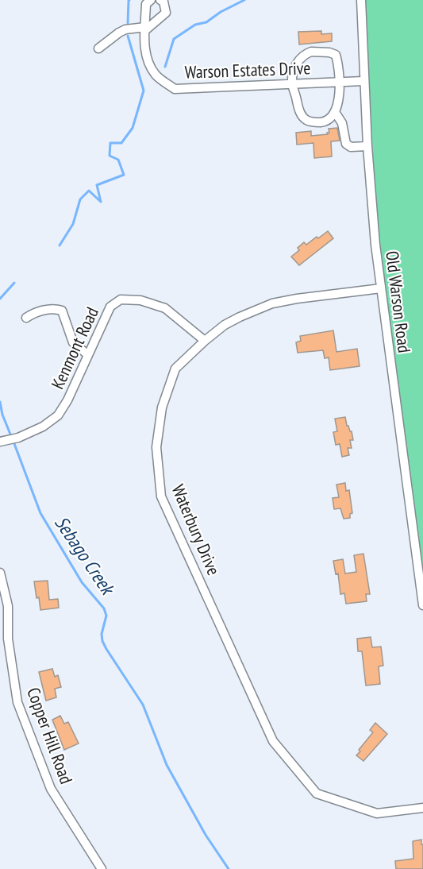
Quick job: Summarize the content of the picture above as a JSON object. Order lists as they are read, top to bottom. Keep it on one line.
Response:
{"streets":{"street":["Warson Estates Drive","Old Warson Road","Kenmont Road","Waterbury Drive","Copper Hill Road"]},"crossings":[["Warson Estates Drive","Old Warson Road"],["Old Warson Road","Waterbury Drive"],["Kenmont Road","Waterbury Drive"]],"water":["Sebago Creek"]}
